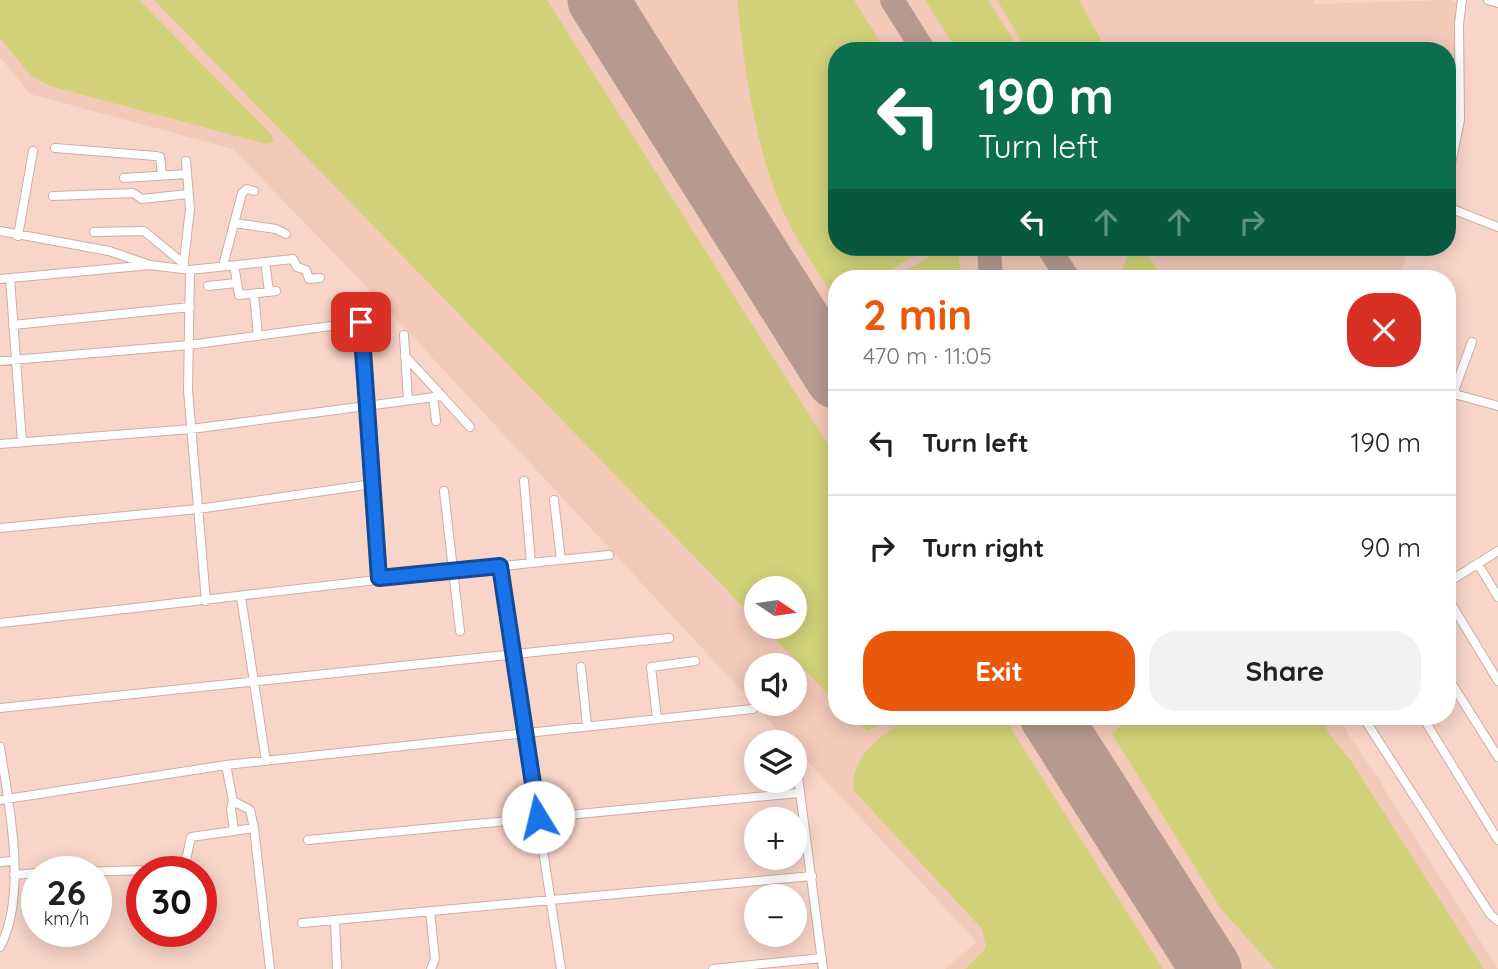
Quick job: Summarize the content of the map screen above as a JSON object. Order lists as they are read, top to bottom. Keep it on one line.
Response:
{"north":"right","page":{"turn":["190 m","Turn left"],"heading":["2 min","470 m · 11:05"],"list":[{"name":"Turn left","value":"190 m"},{"name":"Turn right","value":"90 m"}],"map_buttons":["+","−"],"buttons":["Exit","Share"],"speed":"26 km/h","limit":"30"}}
